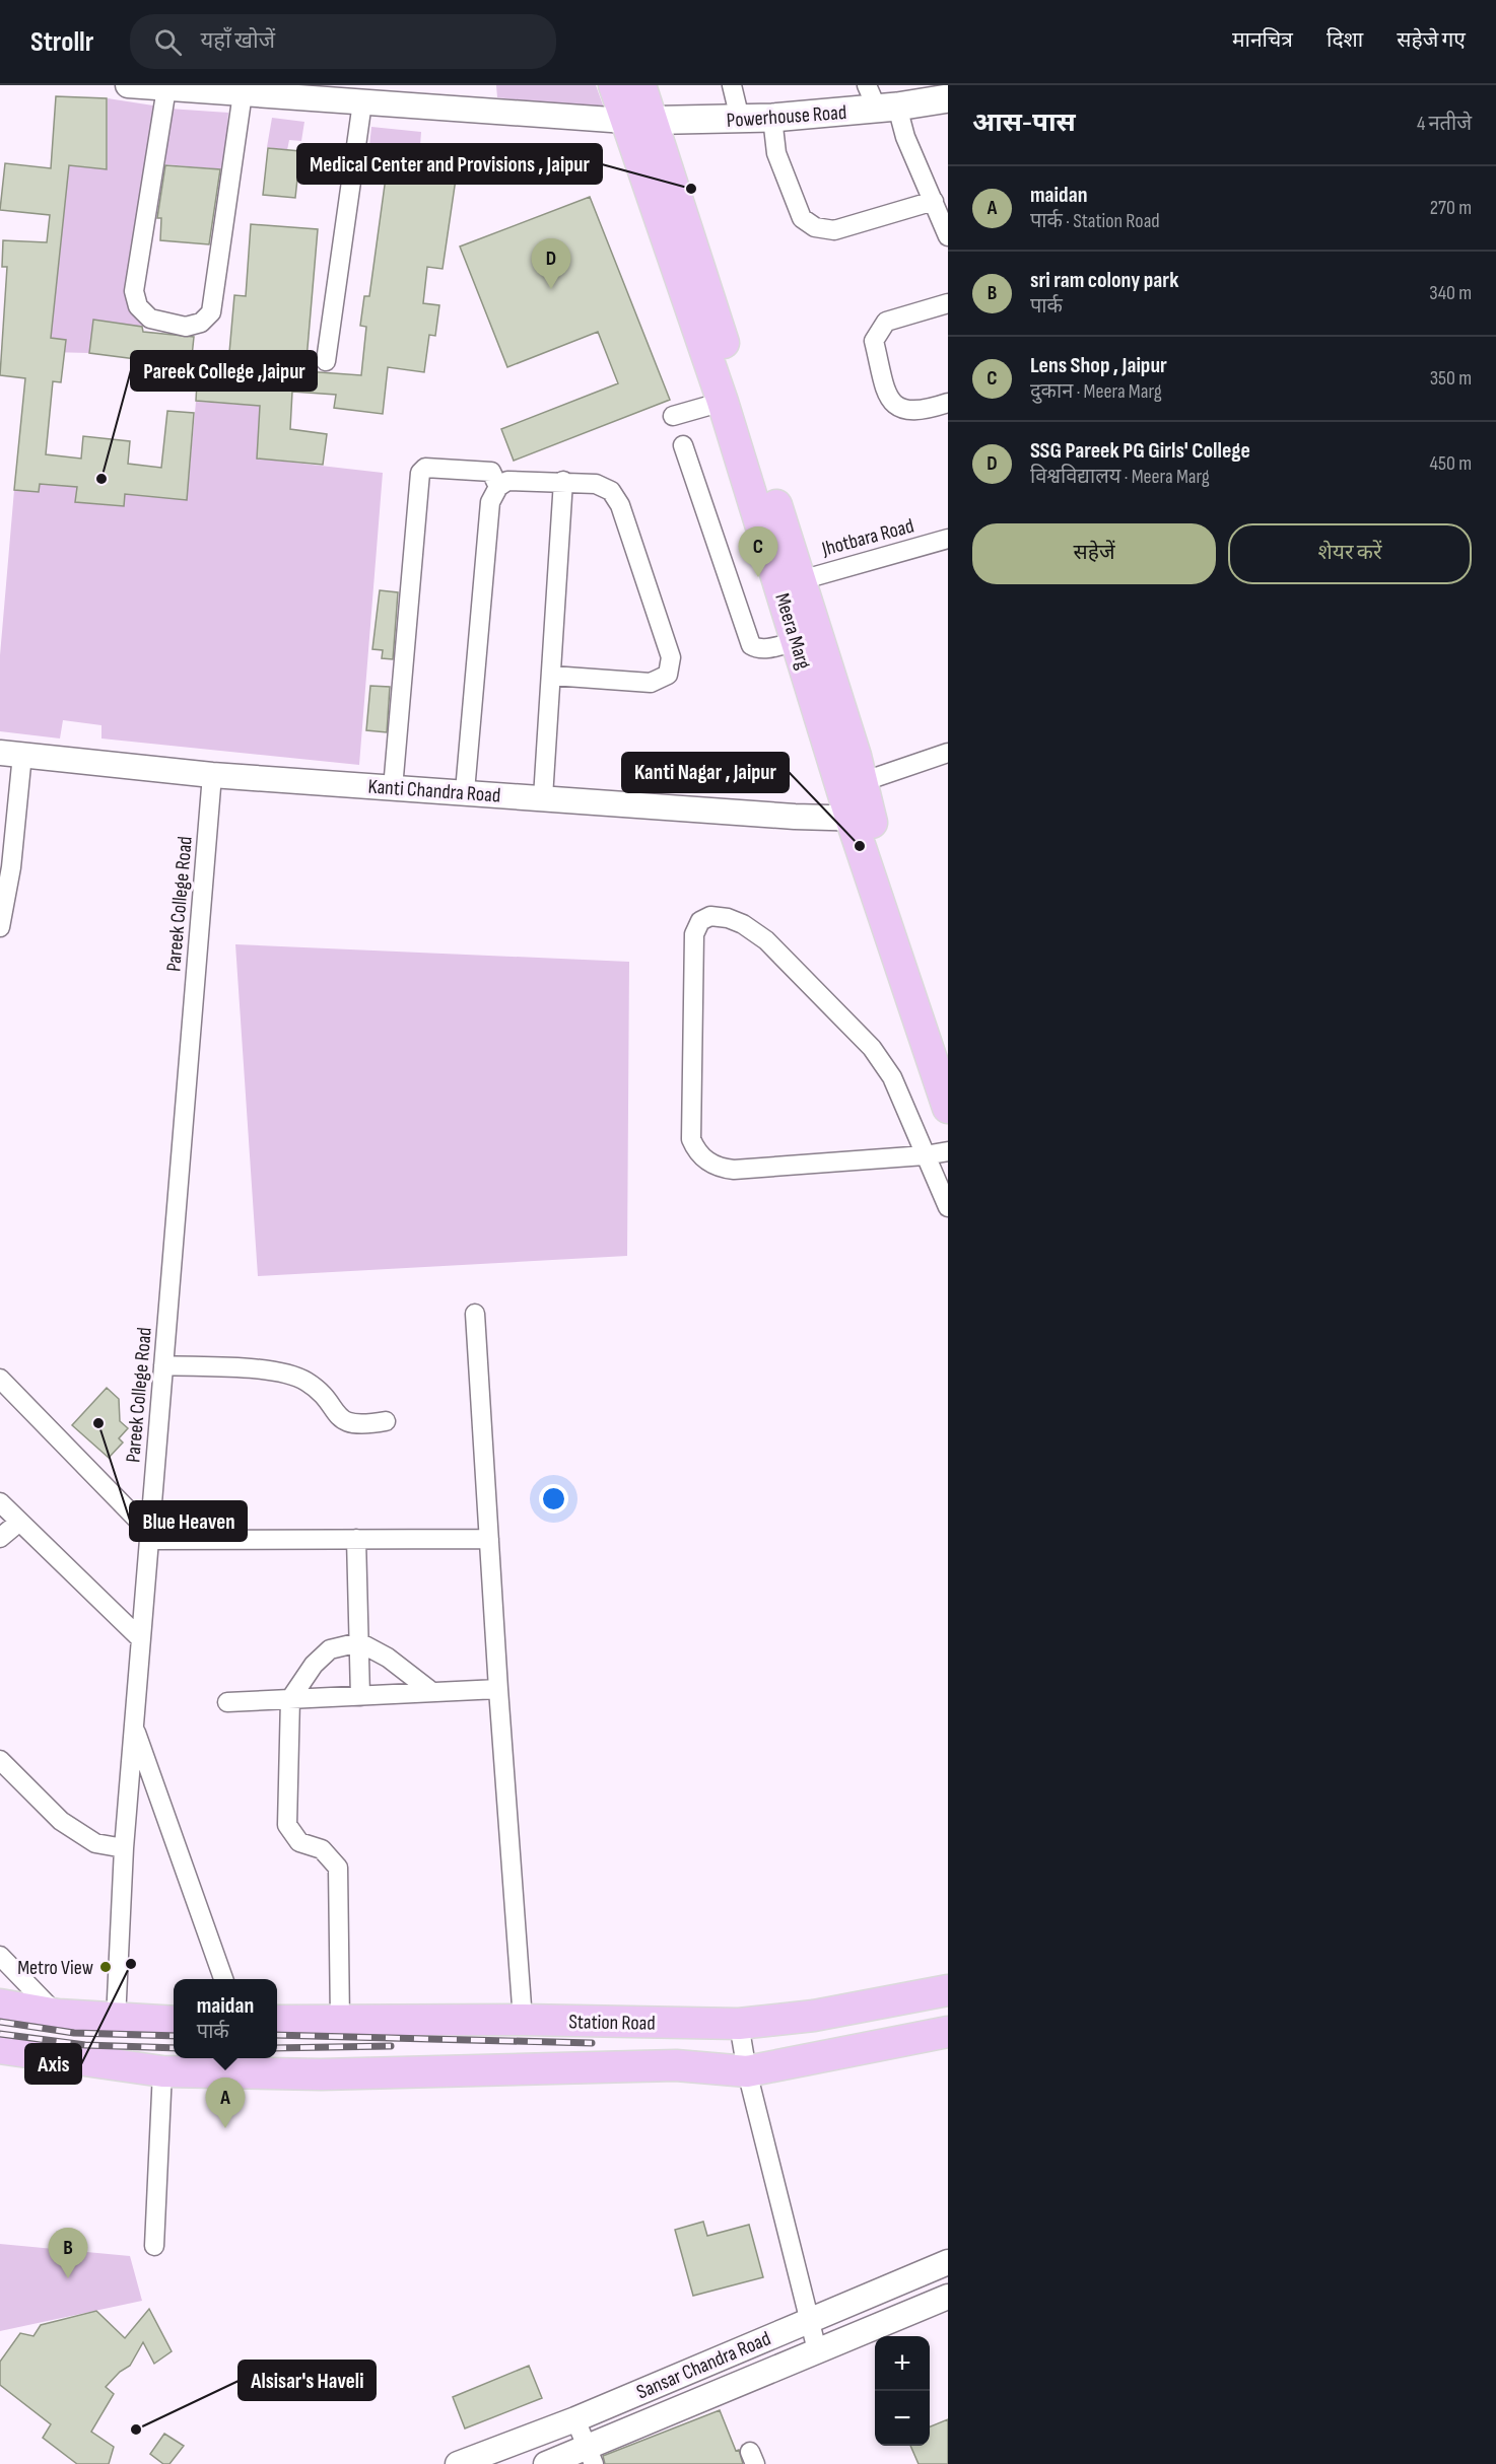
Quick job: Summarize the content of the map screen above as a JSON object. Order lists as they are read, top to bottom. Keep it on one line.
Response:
{"streets":{"main road":["Powerhouse Road","Meera Marg","Station Road"],"street":["Jhotbara Road","Kanti Chandra Road","Pareek College Road","Sansar Chandra Road"]},"crossings":[["Powerhouse Road","Meera Marg"],["Jhotbara Road","Meera Marg"],["Meera Marg","Kanti Chandra Road"],["Kanti Chandra Road","Pareek College Road"]],"places":["Medical Center and Provisions , Jaipur","Pareek College ,Jaipur","Kanti Nagar , Jaipur","Blue Heaven","Axis","Metro View","Alsisar's Haveli"],"page":{"header":"Strollr","search":"यहाँ खोजें","nav":["मानचित्र","दिशा","सहेजे गए"],"heading":["आस-पास","4 नतीजे"],"list":[{"mark":"A","name":"maidan","note":"पार्क · Station Road","value":"270 m"},{"mark":"B","name":"sri ram colony park","note":"पार्क","value":"340 m"},{"mark":"C","name":"Lens Shop , Jaipur","note":"दुकान · Meera Marg","value":"350 m"},{"mark":"D","name":"SSG Pareek PG Girls' College","note":"विश्वविद्यालय · Meera Marg","value":"450 m"}],"pins":["D","C","A","B"],"buttons":["सहेजें","शेयर करें"],"popup":["maidan","पार्क"],"map_buttons":["+","−"]}}
